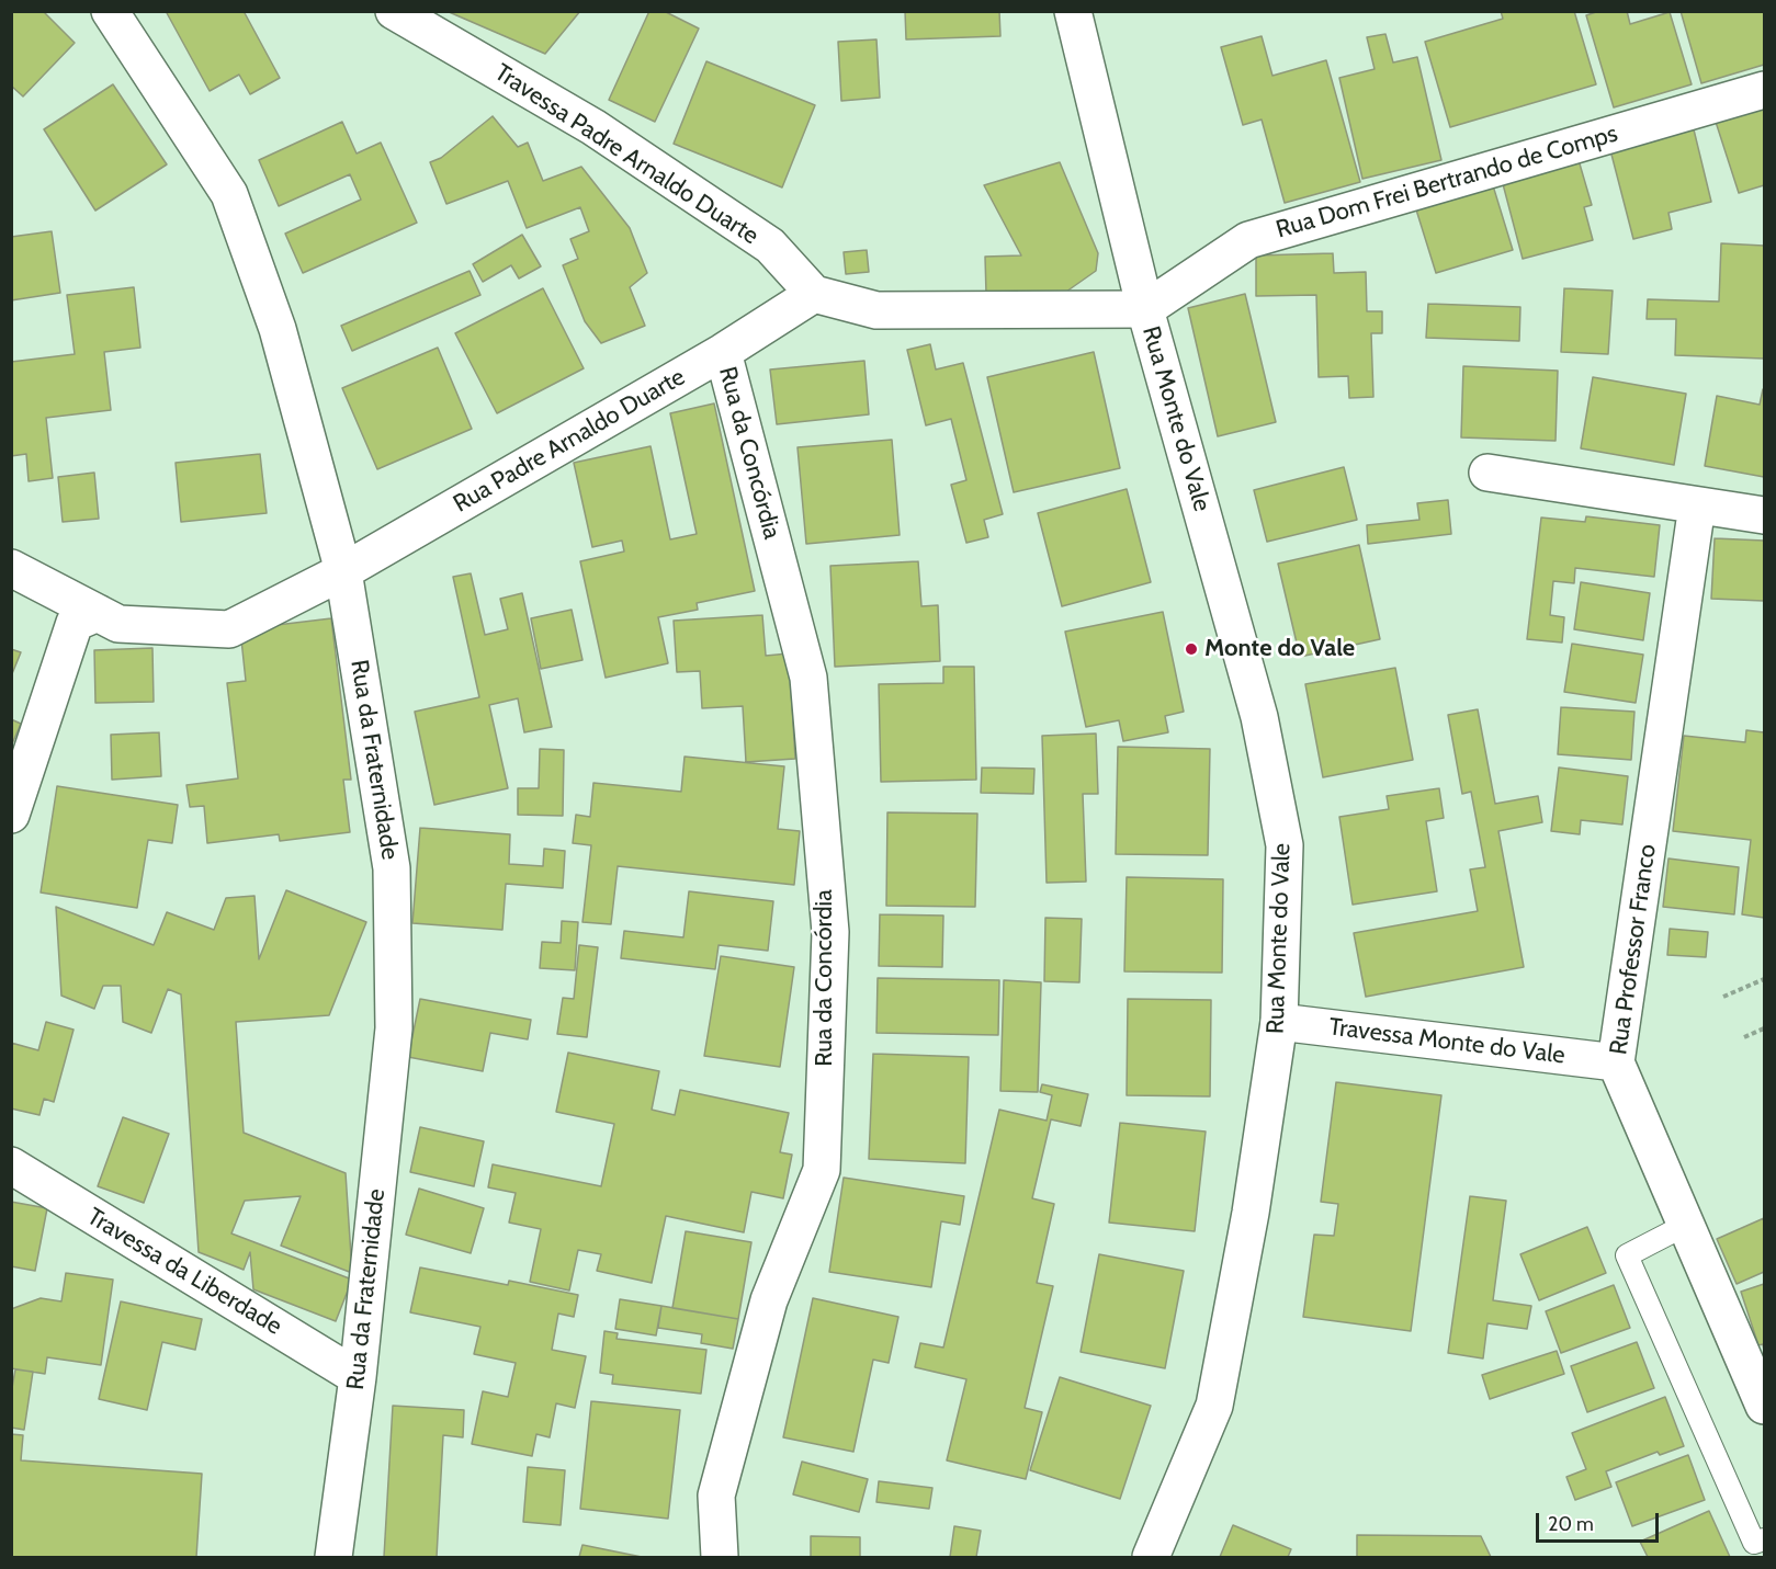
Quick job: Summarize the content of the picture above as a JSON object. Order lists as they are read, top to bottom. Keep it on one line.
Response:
{"streets":{"street":["Travessa Padre Arnaldo Duarte","Rua Dom Frei Bertrando de Comps","Rua Monte do Vale","Rua Padre Arnaldo Duarte","Rua da Concórdia","Rua da Fraternidade","Rua Professor Franco","Travessa Monte do Vale","Travessa da Liberdade"]},"crossings":[["Travessa Padre Arnaldo Duarte","Rua Padre Arnaldo Duarte"],["Rua Dom Frei Bertrando de Comps","Rua Monte do Vale"],["Rua Monte do Vale","Travessa Monte do Vale"],["Rua Padre Arnaldo Duarte","Rua da Concórdia"],["Rua Padre Arnaldo Duarte","Rua da Fraternidade"],["Rua da Fraternidade","Travessa da Liberdade"],["Rua Professor Franco","Travessa Monte do Vale"]],"places":["Monte do Vale"],"scale_bar":"20 m"}
